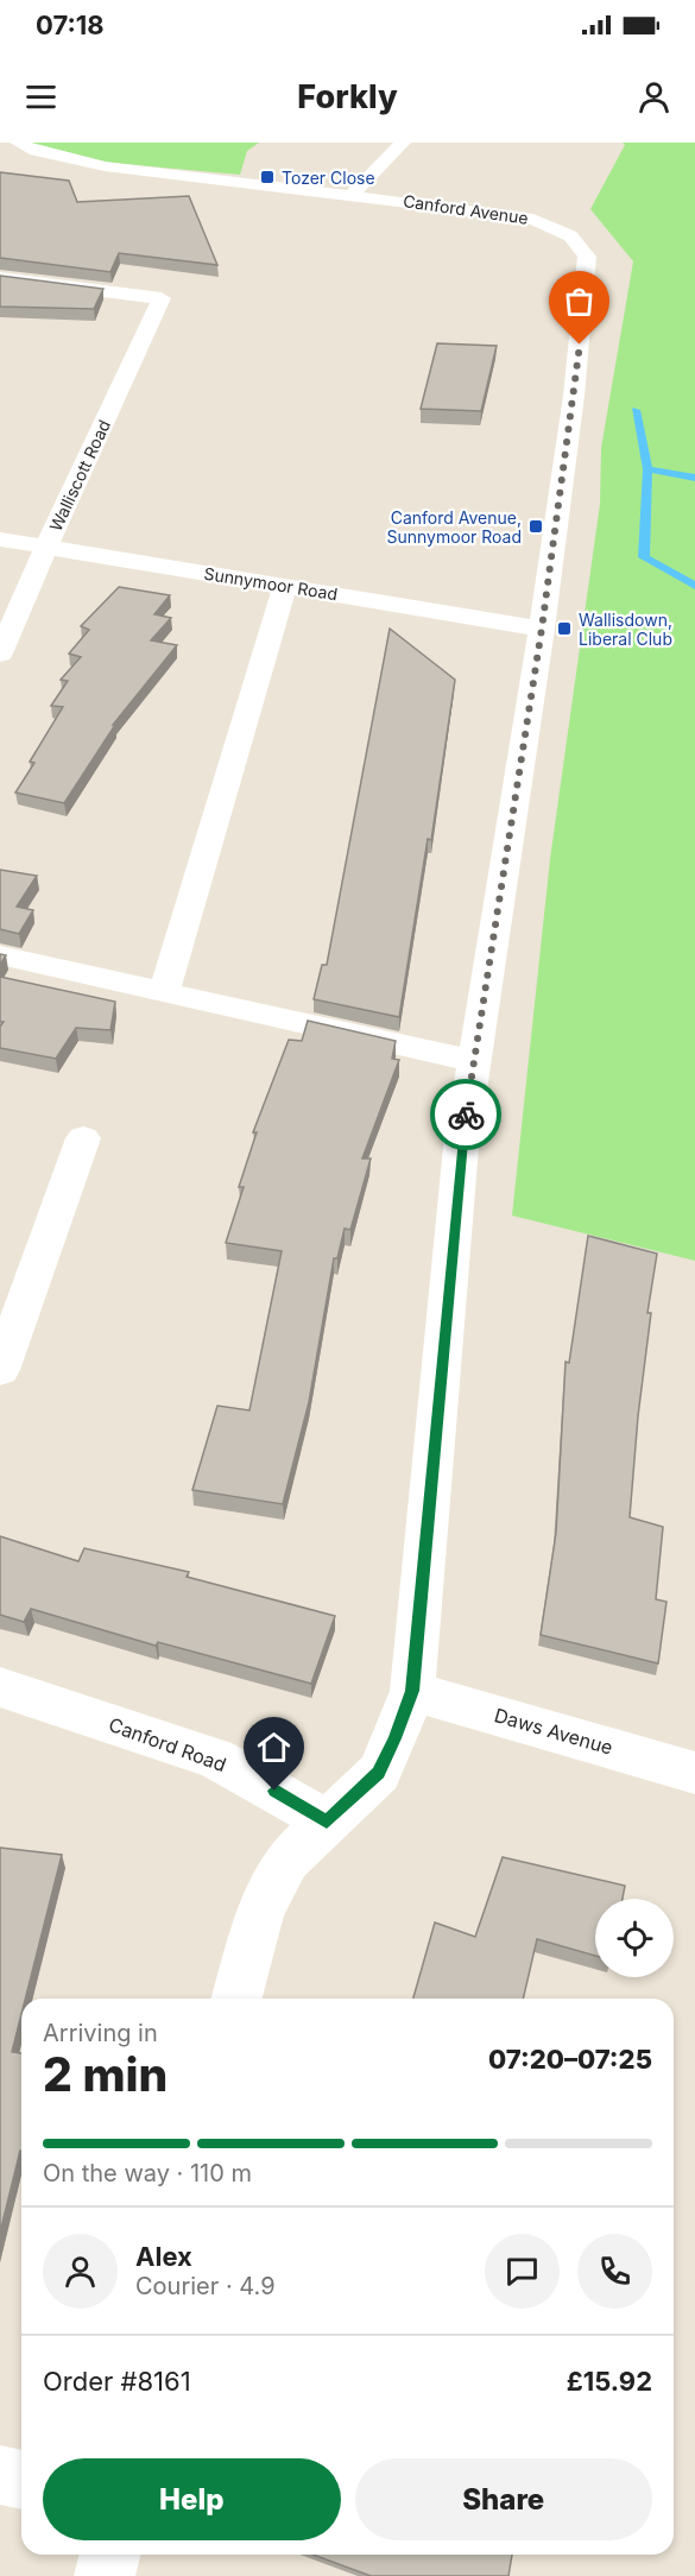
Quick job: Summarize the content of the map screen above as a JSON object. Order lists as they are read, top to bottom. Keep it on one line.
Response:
{"streets":{"street":["Canford Avenue","Walliscott Road","Sunnymoor Road","Daws Avenue","Canford Road"]},"crossings":[["Canford Avenue","Sunnymoor Road"],["Canford Avenue","Daws Avenue"],["Canford Avenue","Canford Road"],["Walliscott Road","Sunnymoor Road"]],"places":{"transit":["Tozer Close","Canford Avenue, Sunnymoor Road","Wallisdown, Liberal Club"]},"page":{"status":"07:18","header":"Forkly","heading":["2 min","Arriving in","07:20–07:25"],"panel":["Alex","Courier · 4.9","Order #8161","£15.92"],"bar":"On the way · 110 m","buttons":["Help","Share"]}}
